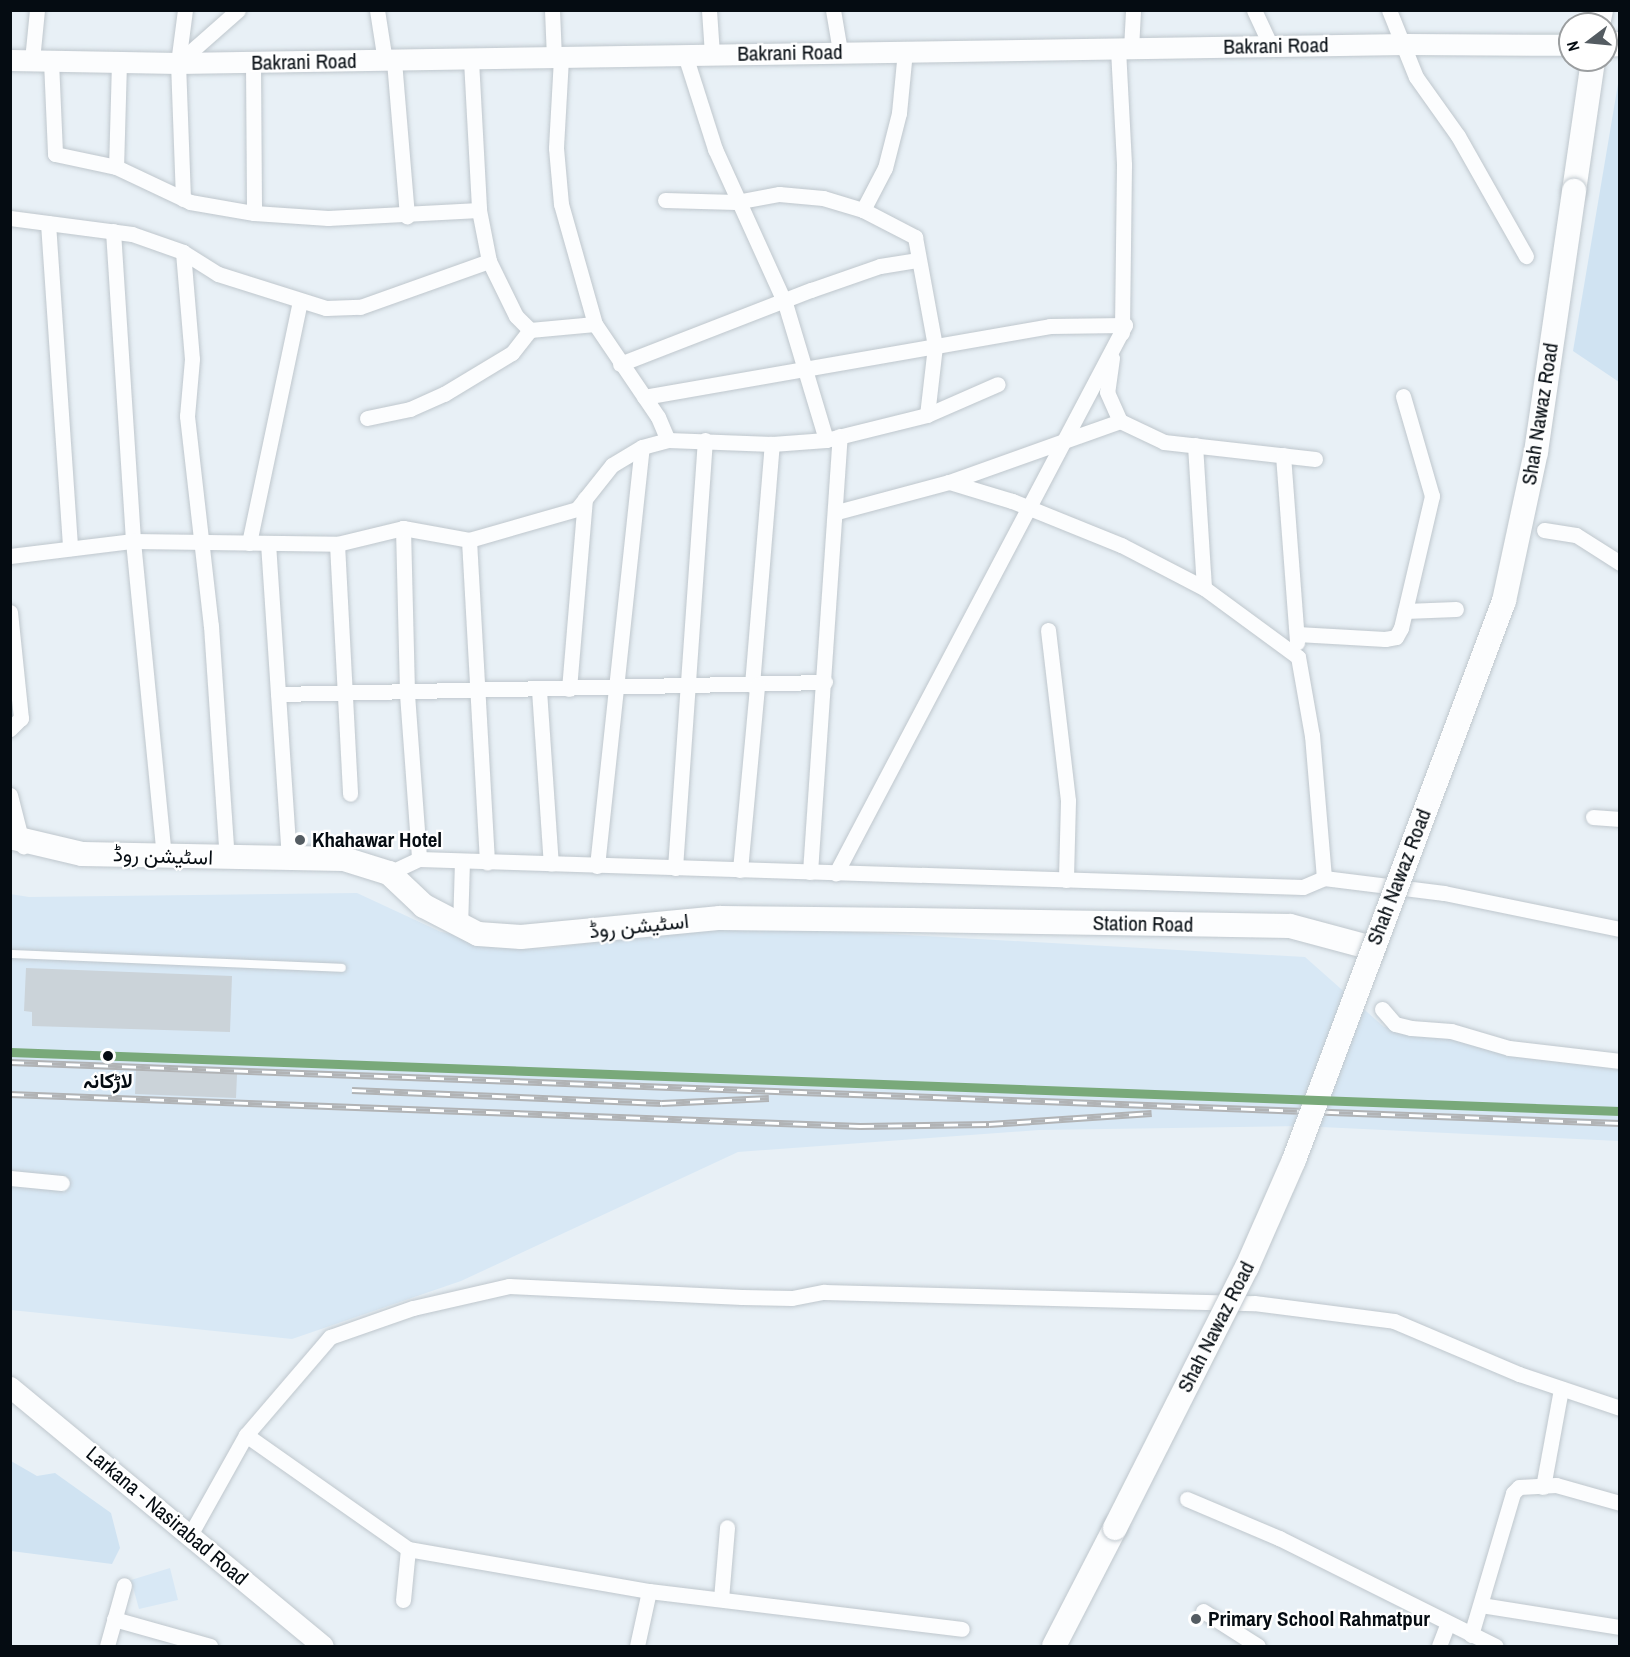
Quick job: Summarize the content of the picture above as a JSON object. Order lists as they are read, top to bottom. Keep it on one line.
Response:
{"streets":{"main road":["Shah Nawaz Road","اسٹیشن روڈ","Station Road"],"street":["Bakrani Road","Larkana - Nasirabad Road"]},"crossings":[["Shah Nawaz Road","Station Road"],["اسٹیشن روڈ","Station Road"]],"places":["Khahawar Hotel","لاڑکانہ","Primary School Rahmatpur"],"north":"left"}
